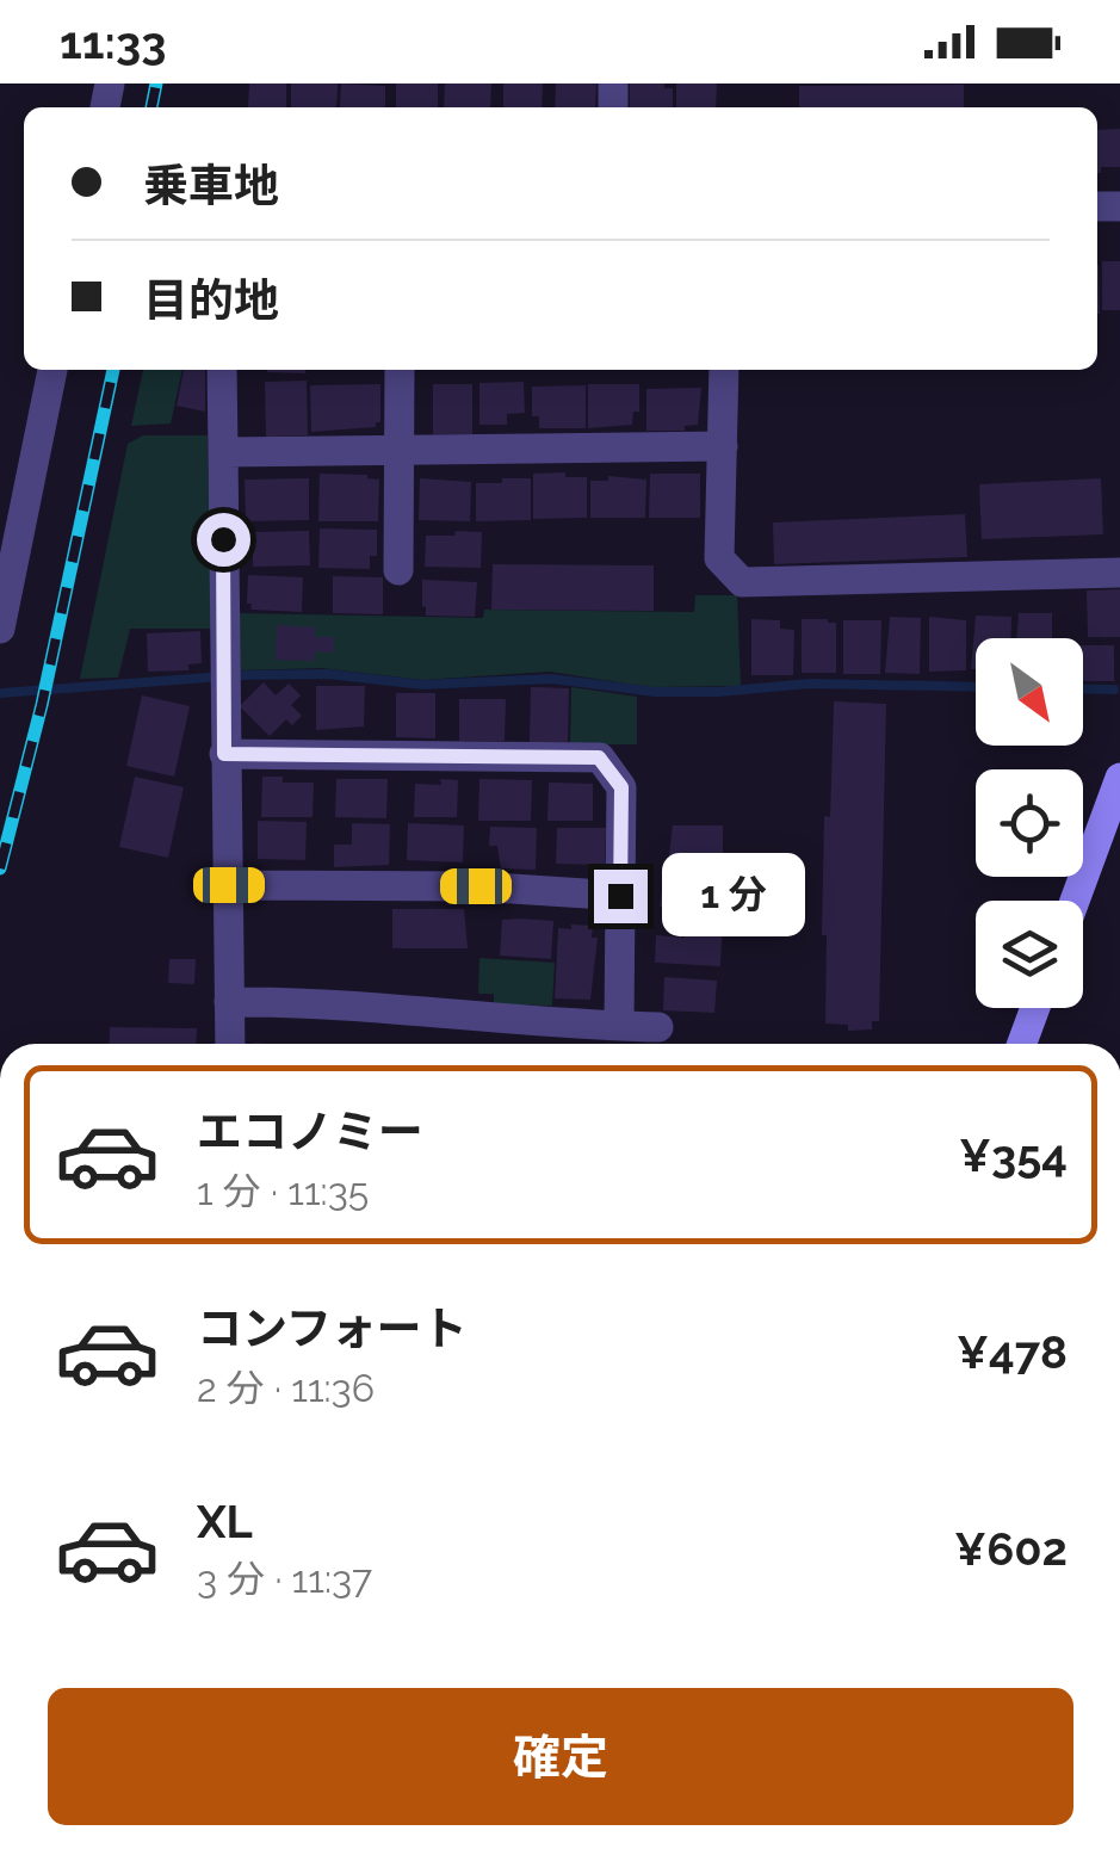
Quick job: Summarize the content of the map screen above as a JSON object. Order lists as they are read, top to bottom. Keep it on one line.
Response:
{"north":"bottom right","page":{"status":"11:33","banner":["乗車地","目的地"],"bubble":"1 分","list":[{"name":"エコノミー","note":"1 分 · 11:35","value":"¥354"},{"name":"コンフォート","note":"2 分 · 11:36","value":"¥478"},{"name":"XL","note":"3 分 · 11:37","value":"¥602"}],"buttons":"確定"}}
